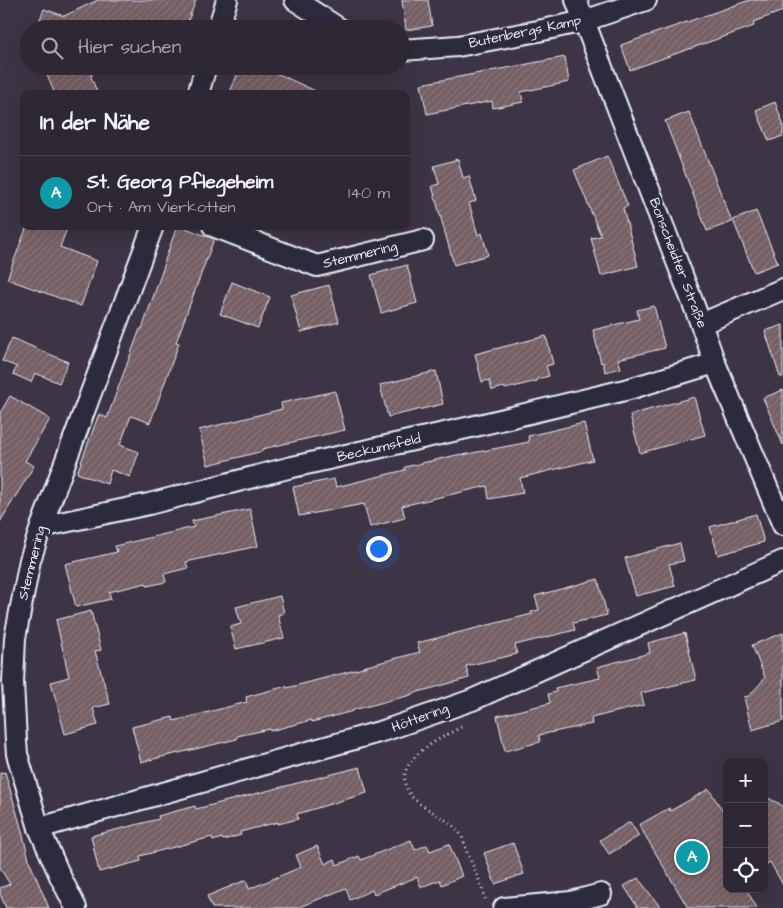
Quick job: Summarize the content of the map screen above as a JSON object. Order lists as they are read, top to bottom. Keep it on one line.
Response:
{"streets":{"street":["Butenbergs Kamp","Stemmering","Bonscheidter Straße","Beckumsfeld","Höttering"]},"crossings":[["Butenbergs Kamp","Bonscheidter Straße"],["Stemmering","Beckumsfeld"],["Stemmering","Höttering"],["Bonscheidter Straße","Beckumsfeld"]],"page":{"search":"Hier suchen","heading":"In der Nähe","list":[{"mark":"A","name":"St. Georg Pflegeheim","note":"Ort · Am Vierkotten","value":"140 m"}],"map_buttons":["+","−"],"pins":"A"}}
